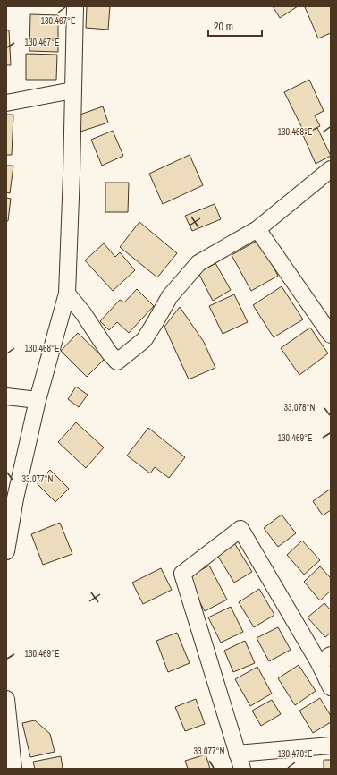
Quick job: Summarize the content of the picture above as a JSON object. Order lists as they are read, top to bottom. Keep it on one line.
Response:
{"scale_bar":"20 m","coordinates":["130.467°E","130.468°E","33.078°N","130.469°E","33.077°N","130.470°E"]}
